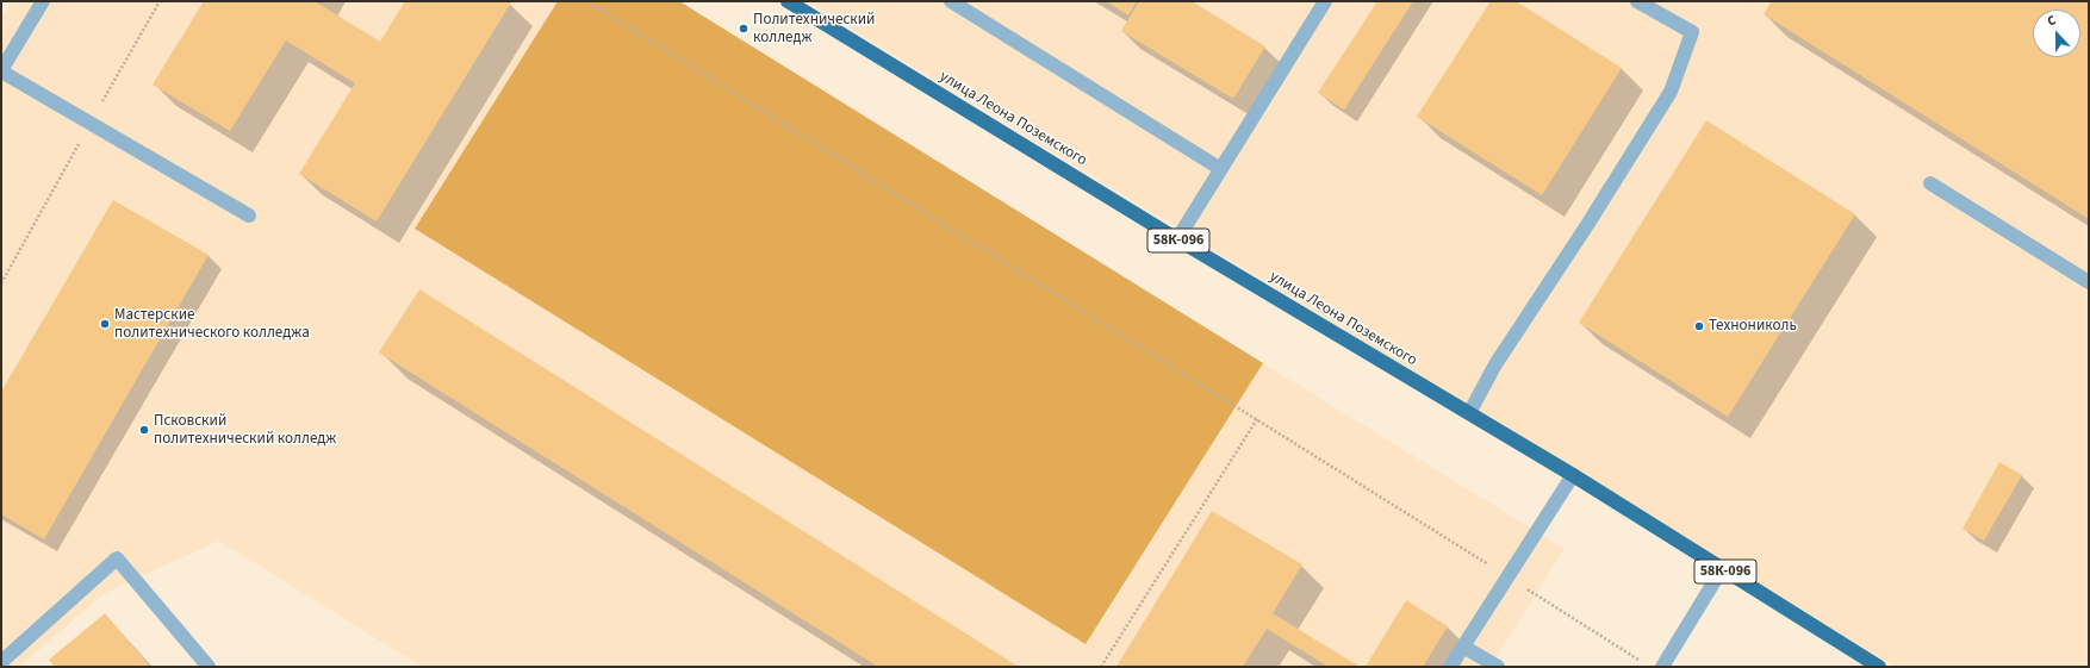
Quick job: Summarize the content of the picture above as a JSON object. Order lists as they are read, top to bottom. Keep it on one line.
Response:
{"streets":{"highway":["улица Леона Поземского","58К-096"]},"places":["Политехнический колледж","Мастерские политехнического колледжа","Технониколь","Псковский политехнический колледж"],"north":"top"}
